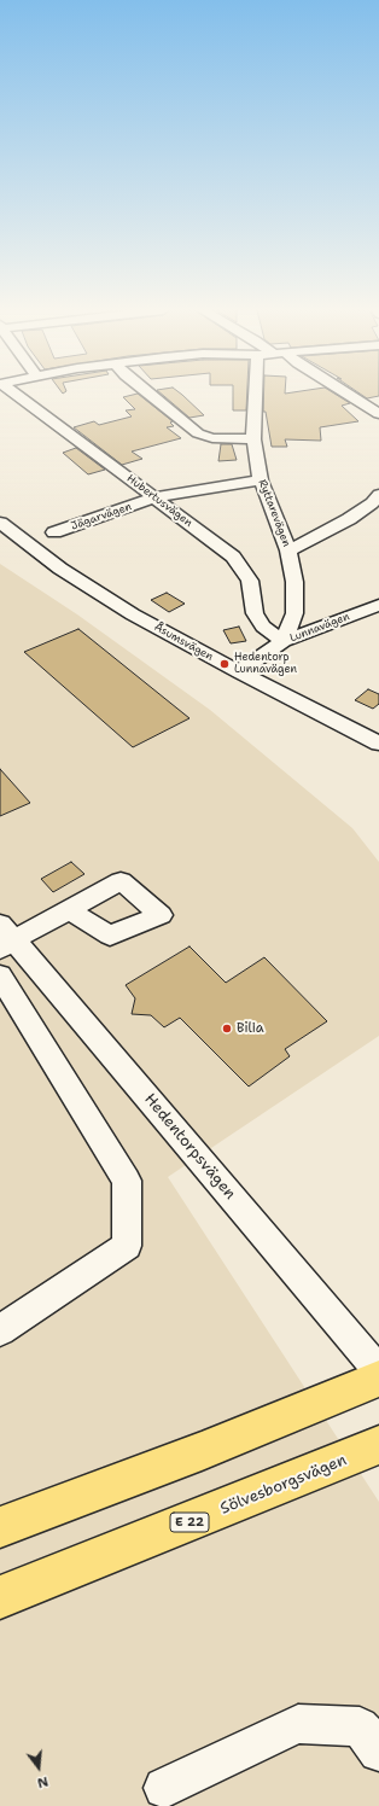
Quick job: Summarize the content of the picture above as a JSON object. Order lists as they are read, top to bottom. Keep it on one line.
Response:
{"streets":{"highway":["Sölvesborgsvägen","E 22"],"street":["Hubertusvägen","Ryttarevägen","Jägarvägen","Lunnavägen","Åsumsvägen","Hedentorpsvägen"]},"crossings":[["Hubertusvägen","Ryttarevägen"],["Hubertusvägen","Jägarvägen"],["Hubertusvägen","Lunnavägen"],["Ryttarevägen","Jägarvägen"],["Ryttarevägen","Lunnavägen"],["Lunnavägen","Åsumsvägen"]],"places":["Hedentorp Lunnavägen","Bilia"],"north":"bottom"}
